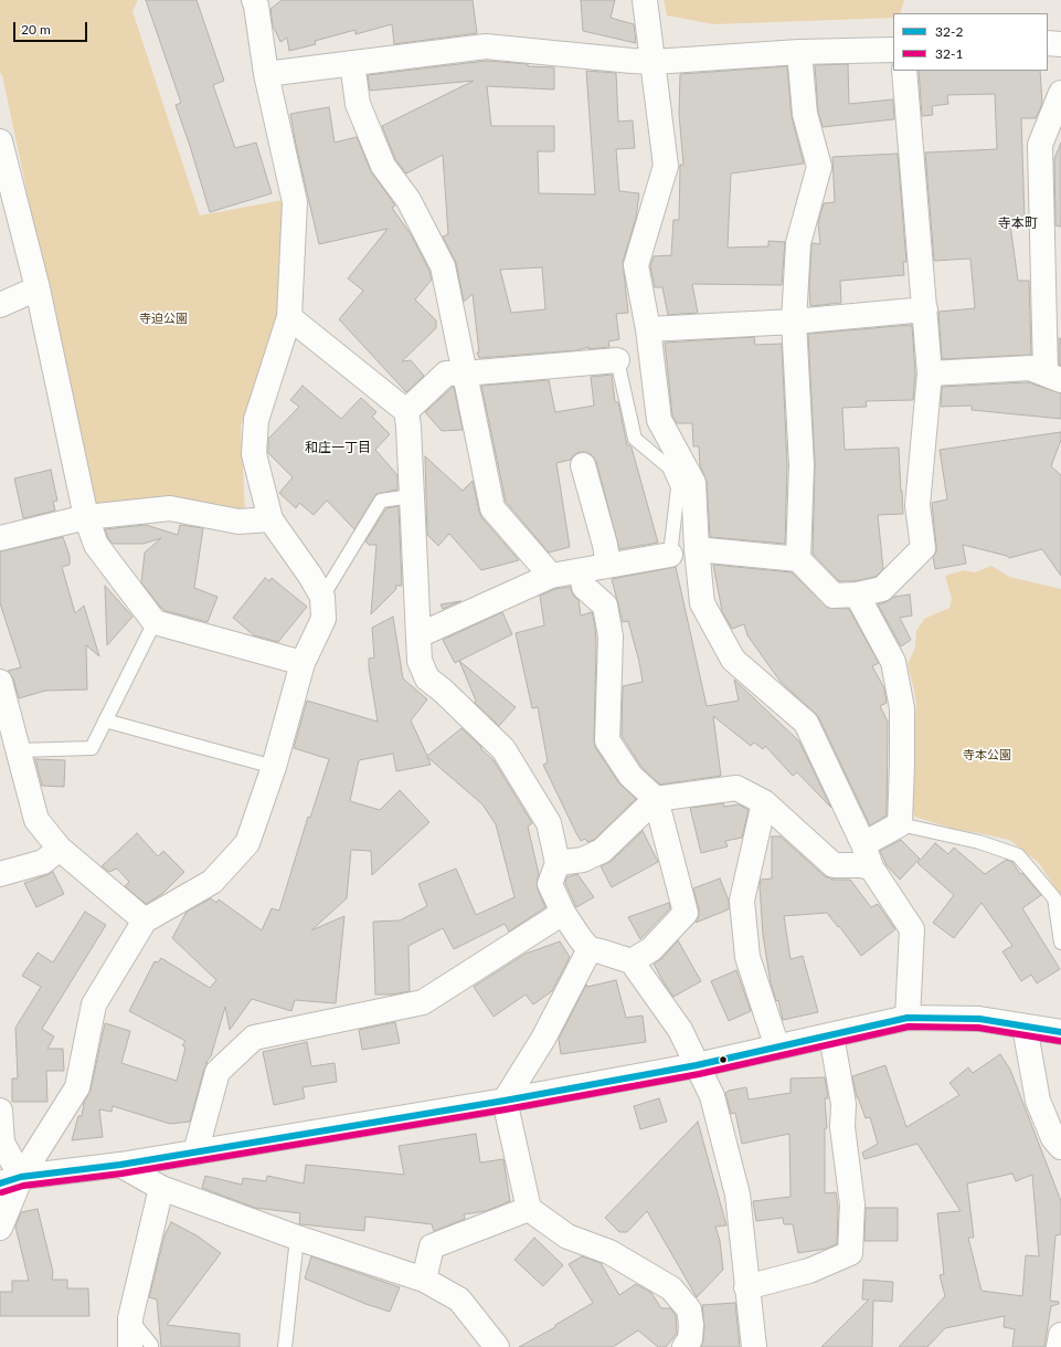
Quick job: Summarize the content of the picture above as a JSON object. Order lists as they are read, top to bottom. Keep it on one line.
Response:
{"districts":["寺本町","和庄一丁目"],"parks":["寺迫公園","寺本公園"],"lines":["transit line 32-2","transit line 32-1"],"legend":["32-2","32-1"],"scale_bar":"20 m"}
